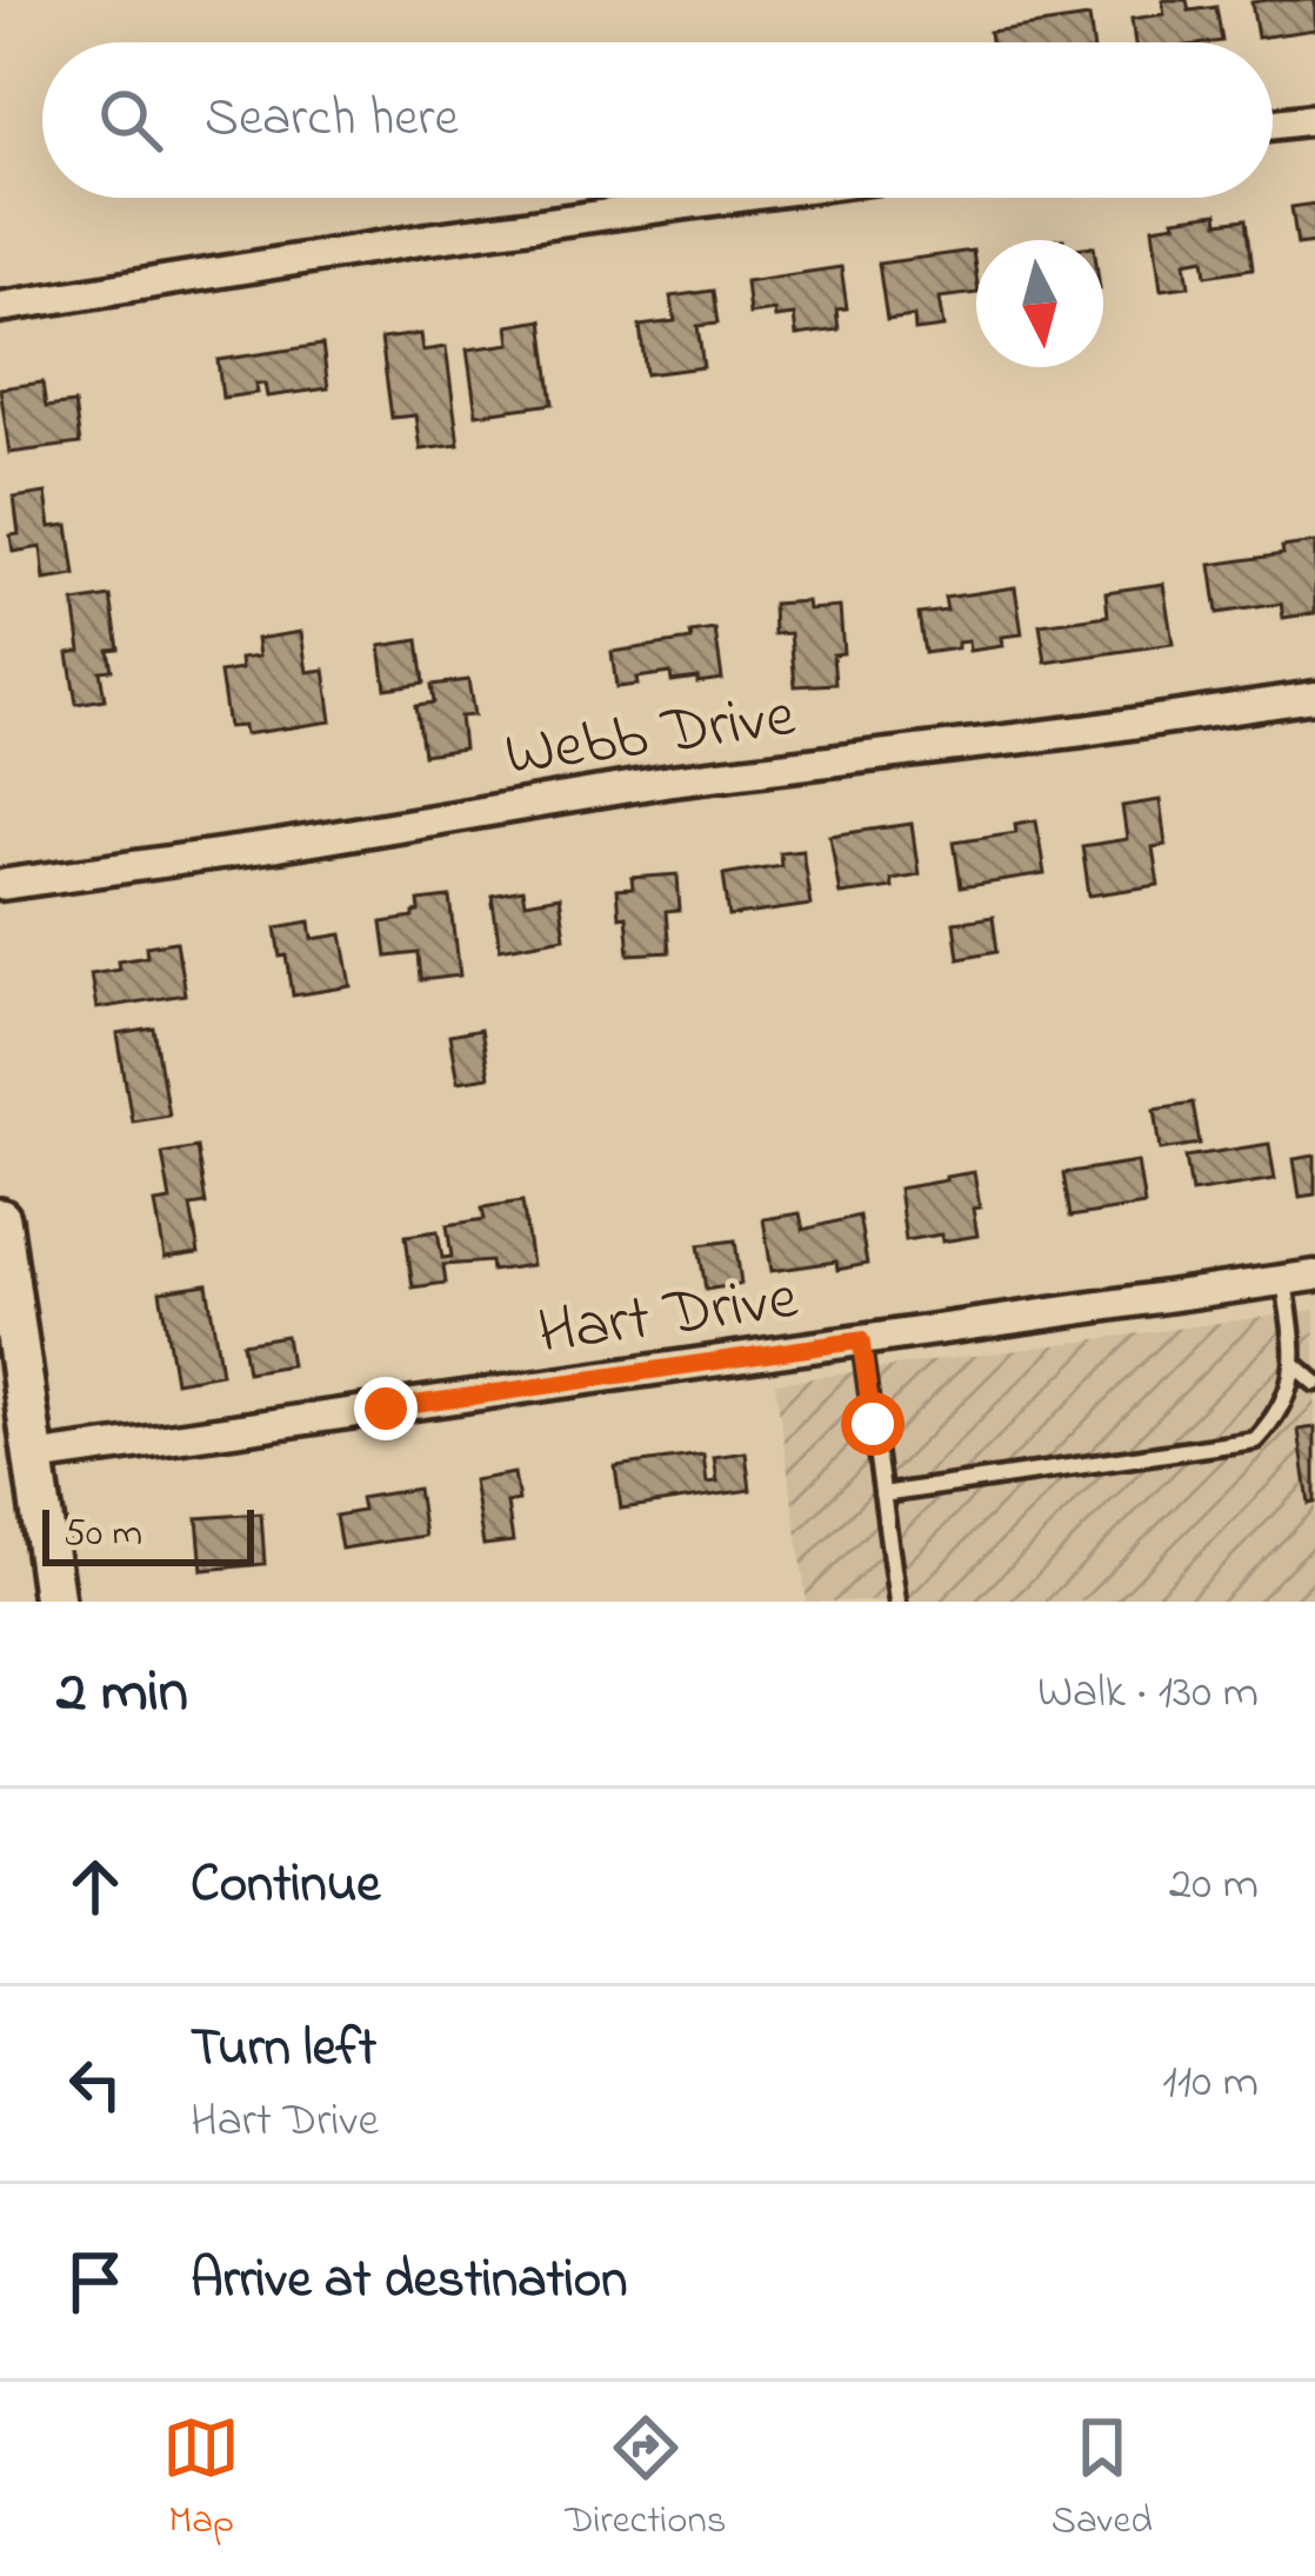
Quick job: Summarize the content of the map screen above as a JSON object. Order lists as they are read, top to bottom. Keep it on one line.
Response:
{"streets":{"street":["Webb Drive","Hart Drive"]},"scale_bar":"50 m","north":"bottom","page":{"search":"Search here","scale":"50 m","heading":["2 min","Walk · 130 m"],"list":[["Continue","20 m"],["Turn left","Hart Drive","110 m"],"Arrive at destination"],"nav":["Map","Directions","Saved"]}}
